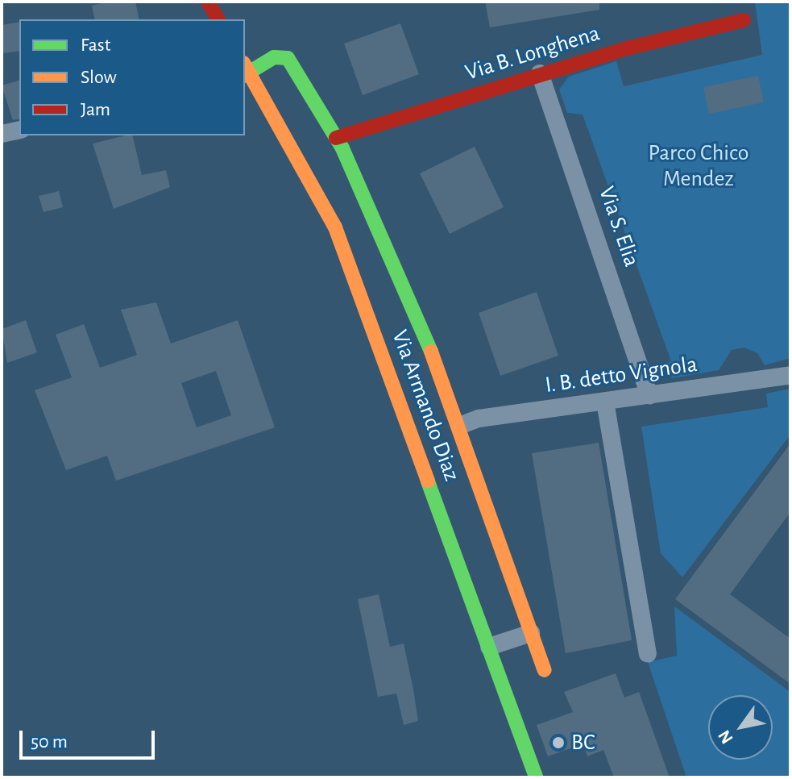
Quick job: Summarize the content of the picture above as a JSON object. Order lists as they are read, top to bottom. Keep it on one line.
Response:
{"streets":{"street":["Via B. Longhena","Via S. Elia","I. B. detto Vignola","Via Armando Diaz"]},"crossings":[["Via B. Longhena","Via S. Elia"],["Via S. Elia","I. B. detto Vignola"]],"parks":["Parco Chico Mendez"],"places":["BC"],"legend":["Fast","Slow","Jam"],"scale_bar":"50 m","north":"bottom left"}
